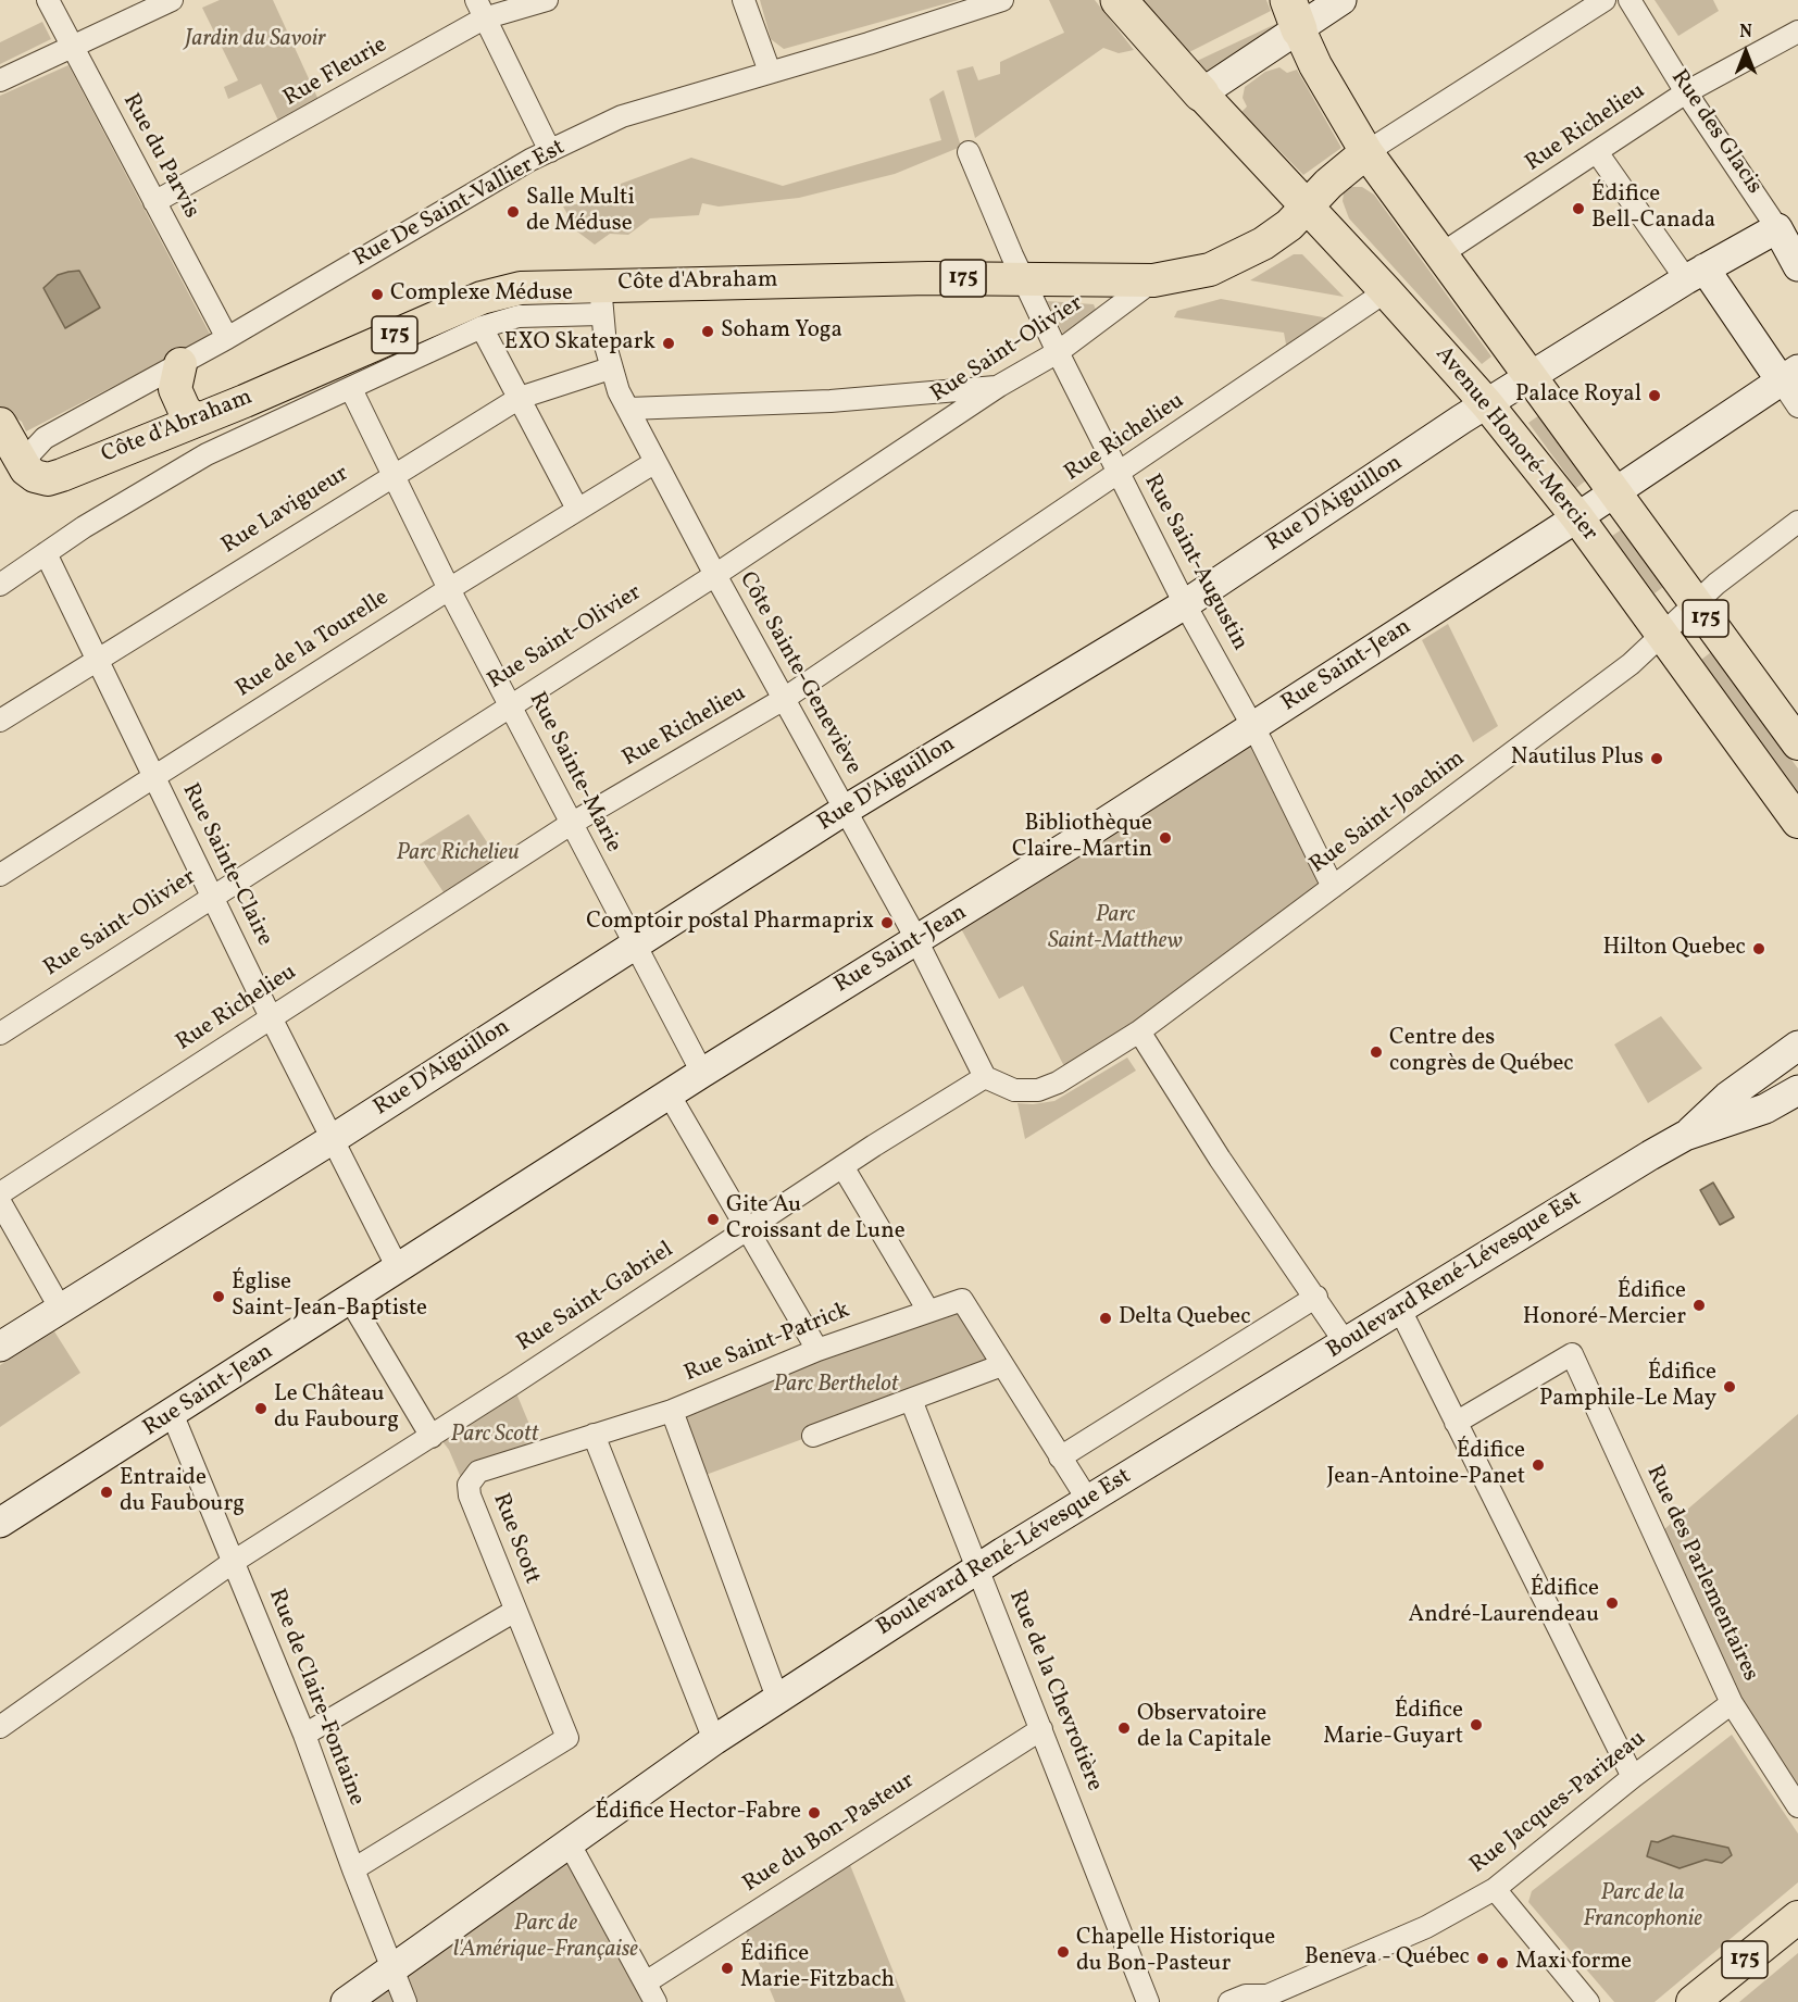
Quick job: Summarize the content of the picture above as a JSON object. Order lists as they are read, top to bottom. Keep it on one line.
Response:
{"streets":{"main road":["Rue des Glacis","175","Côte d'Abraham","Avenue Honoré-Mercier","Rue D'Aiguillon","Rue Saint-Jean","Boulevard René-Lévesque Est"],"street":["Rue Fleurie","Rue Richelieu","Rue du Parvis","Rue De Saint-Vallier Est","Rue Saint-Olivier","Rue Lavigueur","Rue Saint-Augustin","Rue de la Tourelle","Côte Sainte-Geneviève","Rue Sainte-Marie","Rue Saint-Joachim","Rue Sainte-Claire","Rue Saint-Gabriel","Rue Saint-Patrick","Rue Scott","Rue des Parlementaires","Rue de la Chevrotière","Rue de Claire-Fontaine","Rue Jacques-Parizeau","Rue du Bon-Pasteur"]},"crossings":[["Rue Fleurie","Rue du Parvis"],["Rue Richelieu","Rue des Glacis"],["Rue Richelieu","Avenue Honoré-Mercier"],["Rue Richelieu","Rue Saint-Augustin"],["Rue Richelieu","Côte Sainte-Geneviève"],["Rue Richelieu","Rue Sainte-Marie"],["Rue Richelieu","Rue Sainte-Claire"],["Rue des Glacis","Rue D'Aiguillon"],["Rue du Parvis","Rue De Saint-Vallier Est"],["Rue De Saint-Vallier Est","Côte d'Abraham"],["Côte d'Abraham","Rue Saint-Olivier"],["Côte d'Abraham","Avenue Honoré-Mercier"],["Côte d'Abraham","Rue Saint-Augustin"],["Côte d'Abraham","Côte Sainte-Geneviève"],["Rue Saint-Olivier","Rue Saint-Augustin"],["Rue Saint-Olivier","Côte Sainte-Geneviève"],["Rue Saint-Olivier","Rue Sainte-Marie"],["Rue Saint-Olivier","Rue Sainte-Claire"],["Avenue Honoré-Mercier","Rue D'Aiguillon"],["Avenue Honoré-Mercier","Rue Saint-Jean"],["Avenue Honoré-Mercier","Rue Saint-Joachim"],["Rue D'Aiguillon","Rue Saint-Augustin"],["Rue D'Aiguillon","Côte Sainte-Geneviève"],["Rue D'Aiguillon","Rue Sainte-Marie"],["Rue D'Aiguillon","Rue Sainte-Claire"],["Rue Lavigueur","Côte Sainte-Geneviève"],["Rue Lavigueur","Rue Sainte-Marie"],["Rue Lavigueur","Rue Sainte-Claire"],["Rue Saint-Augustin","Rue Saint-Jean"],["Rue Saint-Augustin","Rue Saint-Joachim"],["Rue de la Tourelle","Côte Sainte-Geneviève"],["Rue de la Tourelle","Rue Sainte-Marie"],["Rue de la Tourelle","Rue Sainte-Claire"],["Rue Saint-Jean","Côte Sainte-Geneviève"],["Rue Saint-Jean","Rue Sainte-Marie"],["Rue Saint-Jean","Rue Sainte-Claire"],["Rue Saint-Jean","Rue de Claire-Fontaine"],["Côte Sainte-Geneviève","Rue Saint-Joachim"],["Côte Sainte-Geneviève","Rue Saint-Gabriel"],["Rue Saint-Joachim","Rue Saint-Gabriel"],["Boulevard René-Lévesque Est","Rue de la Chevrotière"],["Boulevard René-Lévesque Est","Rue de Claire-Fontaine"],["Rue Saint-Gabriel","Rue de Claire-Fontaine"],["Rue Saint-Patrick","Rue Scott"],["Rue Scott","Rue de Claire-Fontaine"],["Rue des Parlementaires","Rue Jacques-Parizeau"],["Rue de la Chevrotière","Rue du Bon-Pasteur"]],"parks":["Jardin du Savoir","Parc Richelieu","Parc Saint-Matthew","Parc Berthelot","Parc Scott","Parc de la Francophonie","Parc de l'Amérique-Française"],"places":["Édifice Bell-Canada","Salle Multi de Méduse","Complexe Méduse","Soham Yoga","EXO Skatepark","Palace Royal","Nautilus Plus","Bibliothèque Claire-Martin","Comptoir postal Pharmaprix","Hilton Quebec","Centre des congrès de Québec","Gite Au Croissant de Lune","Église Saint-Jean-Baptiste","Édifice Honoré-Mercier","Delta Quebec","Édifice Pamphile-Le May","Le Château du Faubourg","Édifice Jean-Antoine-Panet","Entraide du Faubourg","Édifice André-Laurendeau","Édifice Marie-Guyart","Observatoire de la Capitale","Édifice Hector-Fabre","Chapelle Historique du Bon-Pasteur","Beneva - Québec","Maxi forme","Édifice Marie-Fitzbach"],"north":"top"}
